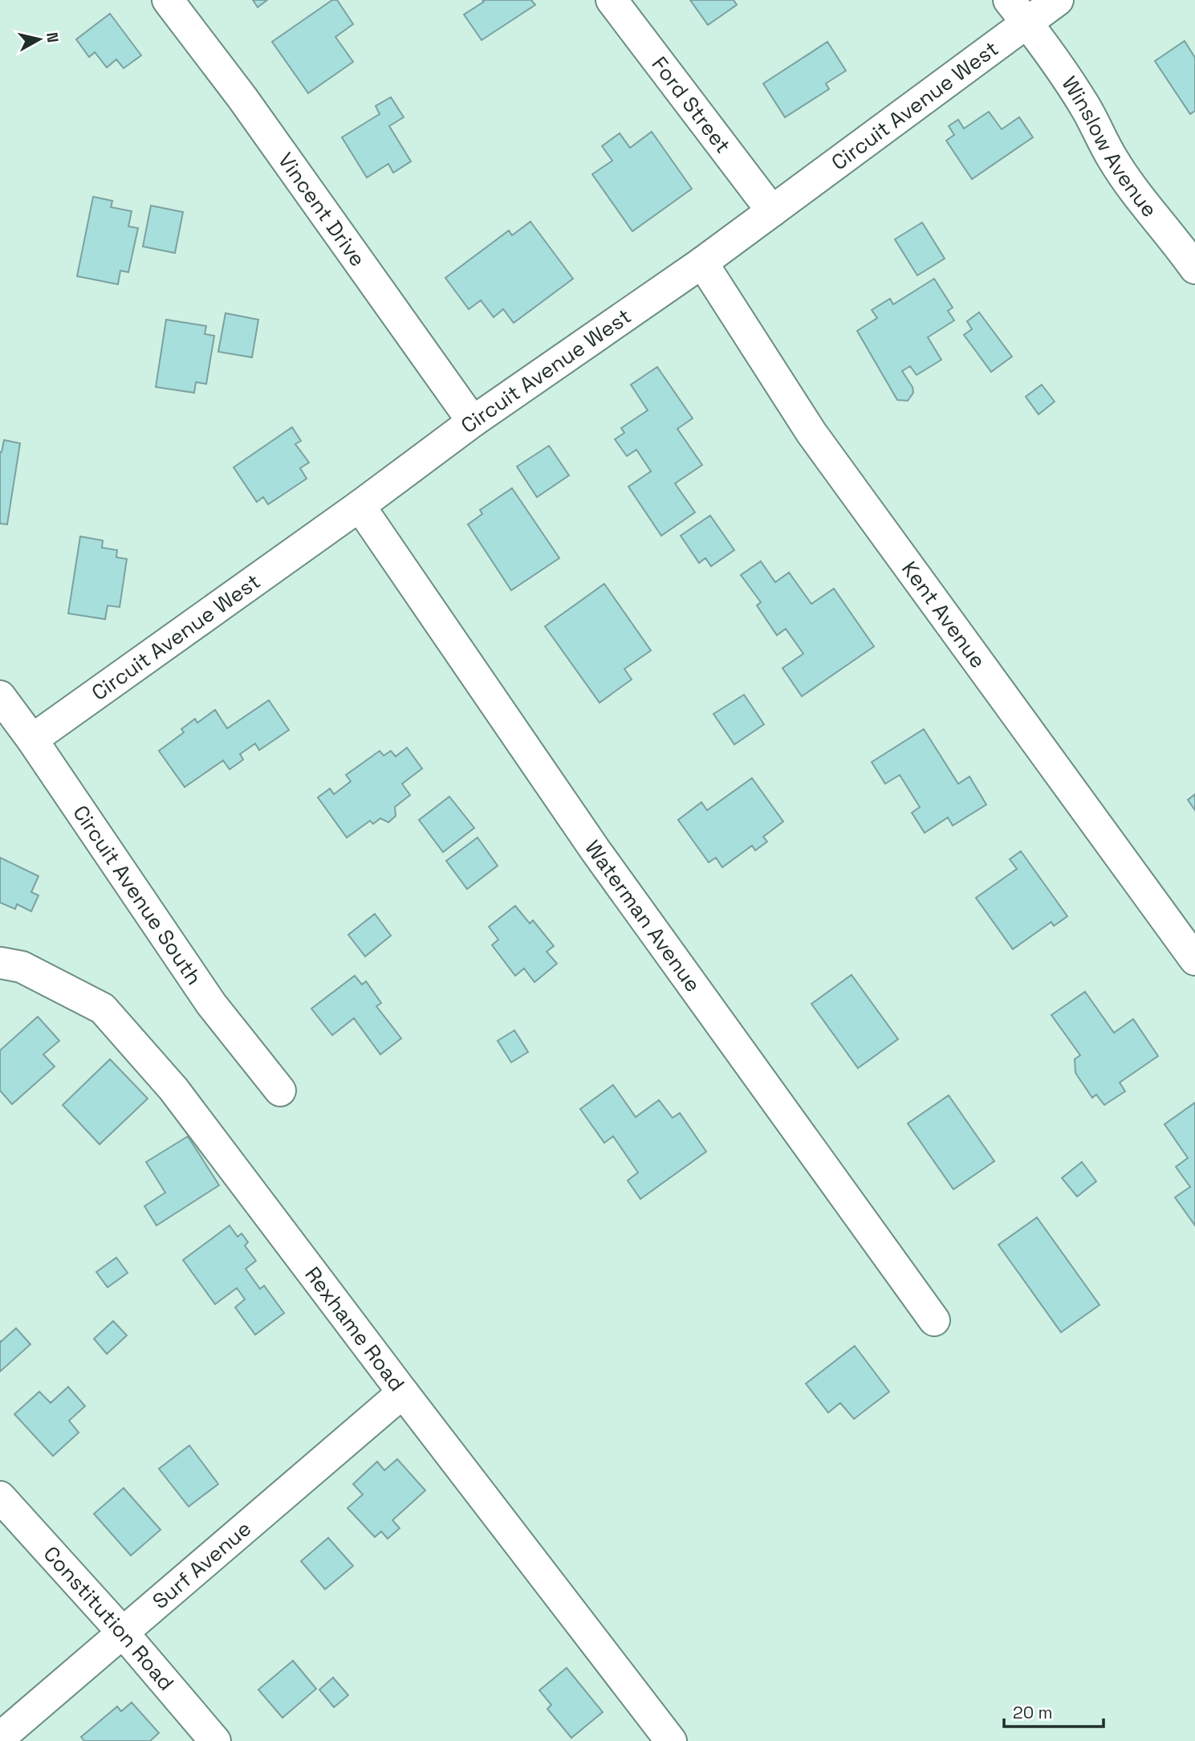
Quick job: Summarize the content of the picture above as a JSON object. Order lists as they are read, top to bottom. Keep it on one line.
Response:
{"streets":{"street":["Circuit Avenue West","Ford Street","Winslow Avenue","Vincent Drive","Kent Avenue","Circuit Avenue South","Waterman Avenue","Rexhame Road","Surf Avenue","Constitution Road"]},"crossings":[["Circuit Avenue West","Ford Street"],["Circuit Avenue West","Winslow Avenue"],["Circuit Avenue West","Vincent Drive"],["Circuit Avenue West","Kent Avenue"],["Circuit Avenue West","Circuit Avenue South"],["Circuit Avenue West","Waterman Avenue"],["Rexhame Road","Surf Avenue"],["Surf Avenue","Constitution Road"]],"scale_bar":"20 m","north":"right"}
